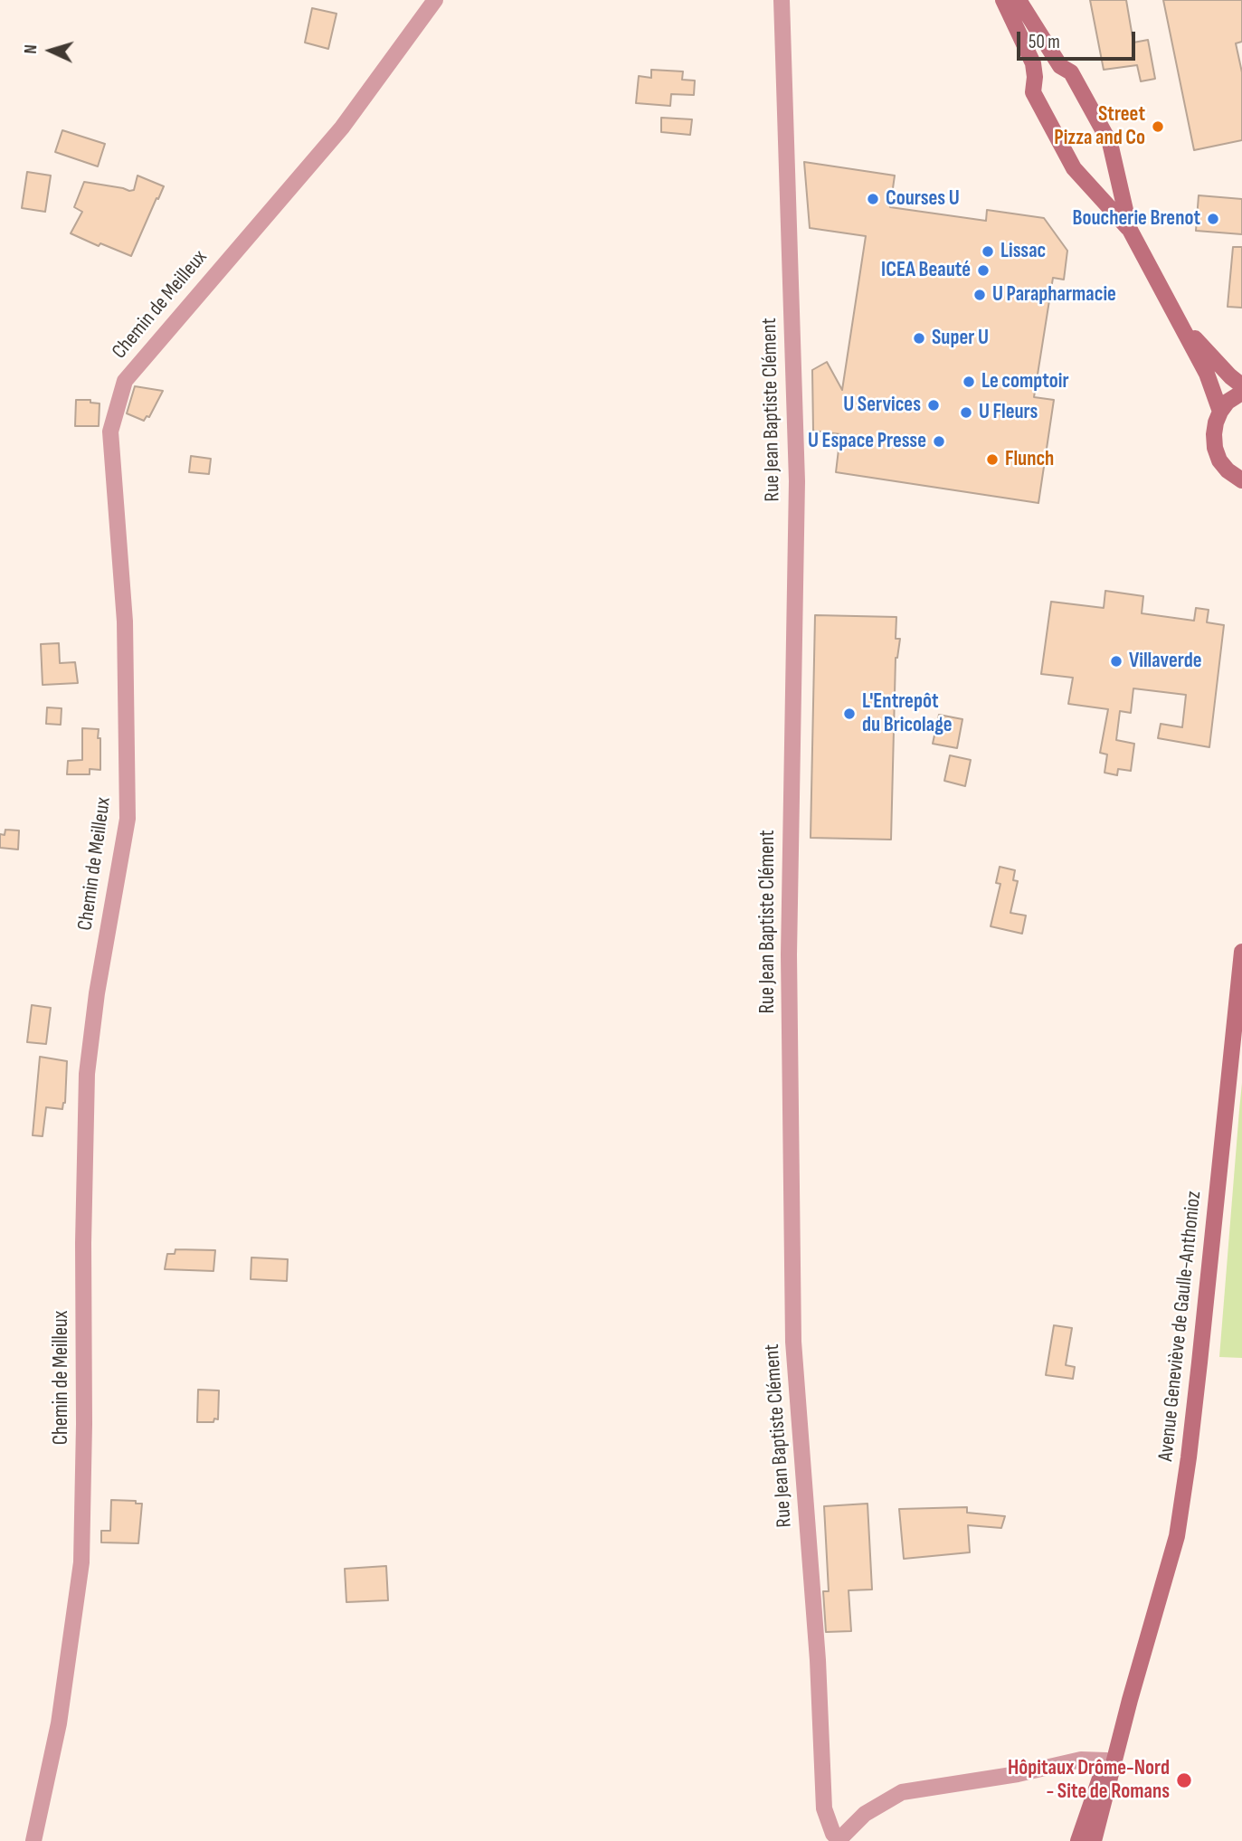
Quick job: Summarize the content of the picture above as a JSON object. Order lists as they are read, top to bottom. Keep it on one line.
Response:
{"streets":{"main road":["Avenue Geneviève de Gaulle-Anthonioz"],"street":["Chemin de Meilleux","Rue Jean Baptiste Clément"]},"places":["Street Pizza and Co","Courses U","Boucherie Brenot","Lissac","ICEA Beauté","U Parapharmacie","Super U","Le comptoir","U Services","U Fleurs","U Espace Presse","Flunch","Villaverde","L'Entrepôt du Bricolage","Hôpitaux Drôme-Nord - Site de Romans"],"scale_bar":"50 m","north":"left"}
